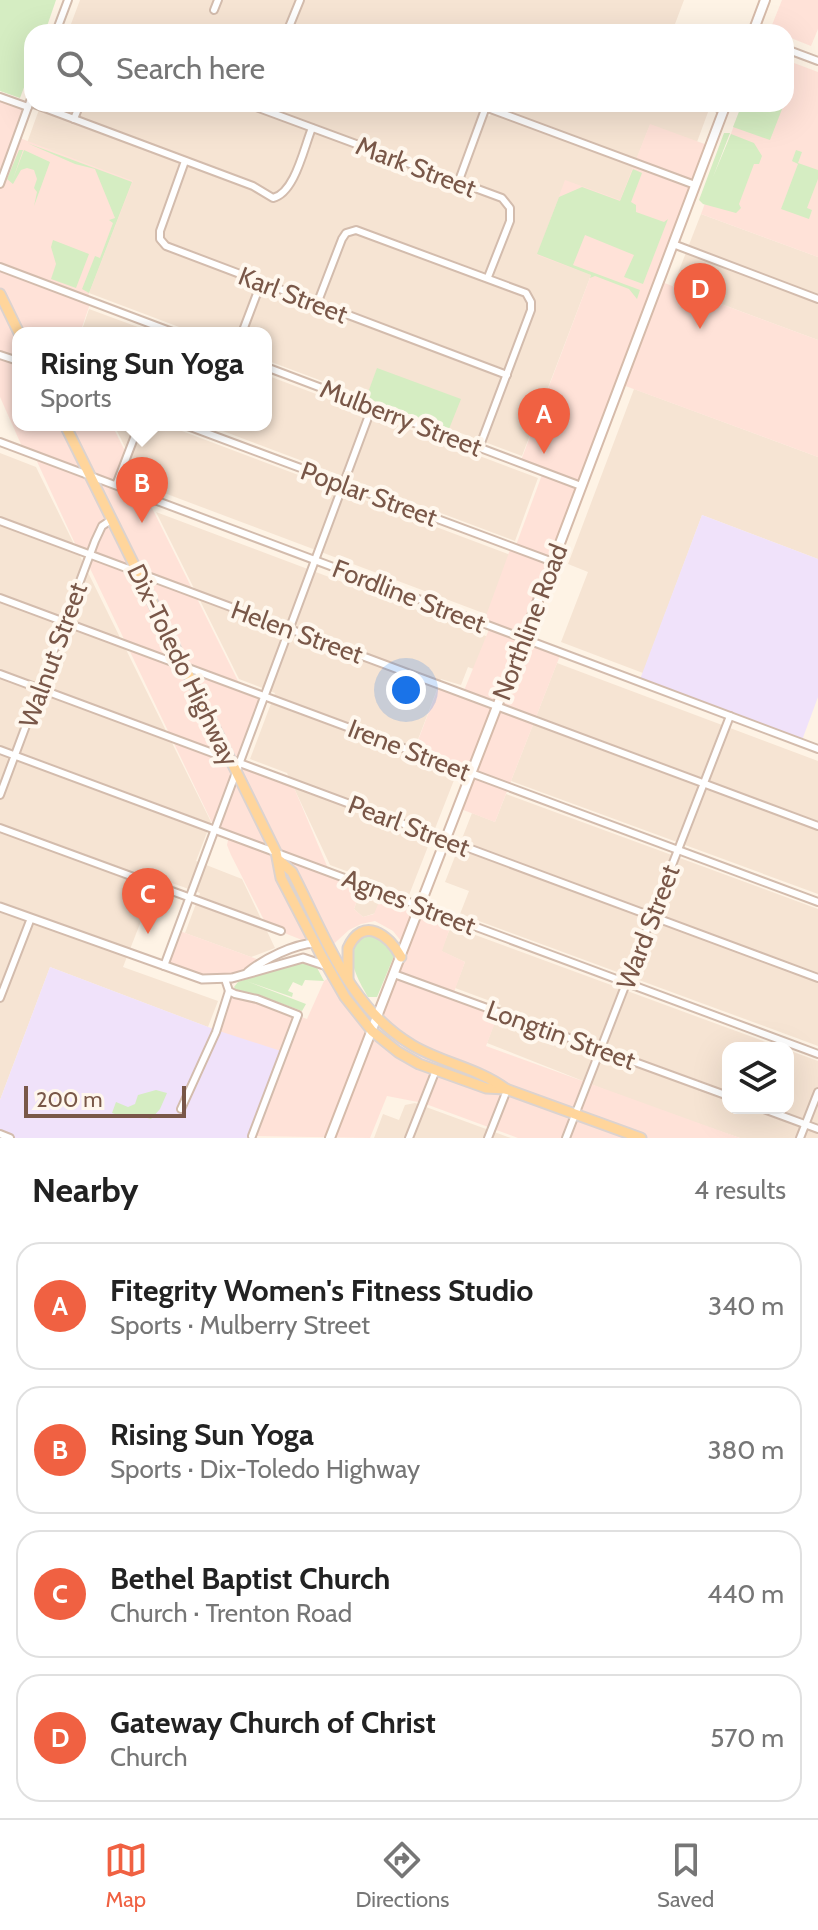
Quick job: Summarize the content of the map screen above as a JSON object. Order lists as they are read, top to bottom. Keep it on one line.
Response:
{"streets":{"main road":["Northline Road","Dix-Toledo Highway"],"street":["Mark Street","Karl Street","Mulberry Street","Poplar Street","Fordline Street","Helen Street","Walnut Street","Irene Street","Pearl Street","Agnes Street","Ward Street","Longtin Street"]},"crossings":[["Mulberry Street","Northline Road"],["Poplar Street","Northline Road"],["Fordline Street","Northline Road"],["Fordline Street","Dix-Toledo Highway"],["Fordline Street","Ward Street"],["Northline Road","Helen Street"],["Northline Road","Dix-Toledo Highway"],["Northline Road","Irene Street"],["Northline Road","Pearl Street"],["Northline Road","Agnes Street"],["Northline Road","Longtin Street"],["Helen Street","Walnut Street"],["Helen Street","Dix-Toledo Highway"],["Helen Street","Ward Street"],["Walnut Street","Dix-Toledo Highway"],["Walnut Street","Irene Street"],["Walnut Street","Pearl Street"],["Walnut Street","Agnes Street"],["Dix-Toledo Highway","Irene Street"],["Dix-Toledo Highway","Pearl Street"],["Dix-Toledo Highway","Agnes Street"],["Dix-Toledo Highway","Ward Street"],["Irene Street","Ward Street"],["Pearl Street","Ward Street"],["Agnes Street","Ward Street"],["Ward Street","Longtin Street"]],"scale_bar":"200 m","page":{"search":"Search here","pins":["D","A","B","C"],"popup":["Rising Sun Yoga","Sports"],"scale":"200 m","heading":["Nearby","4 results"],"list":[{"mark":"A","name":"Fitegrity Women's Fitness Studio","note":"Sports · Mulberry Street","value":"340 m"},{"mark":"B","name":"Rising Sun Yoga","note":"Sports · Dix-Toledo Highway","value":"380 m"},{"mark":"C","name":"Bethel Baptist Church","note":"Church · Trenton Road","value":"440 m"},{"mark":"D","name":"Gateway Church of Christ","note":"Church","value":"570 m"}],"nav":["Map","Directions","Saved"]}}
